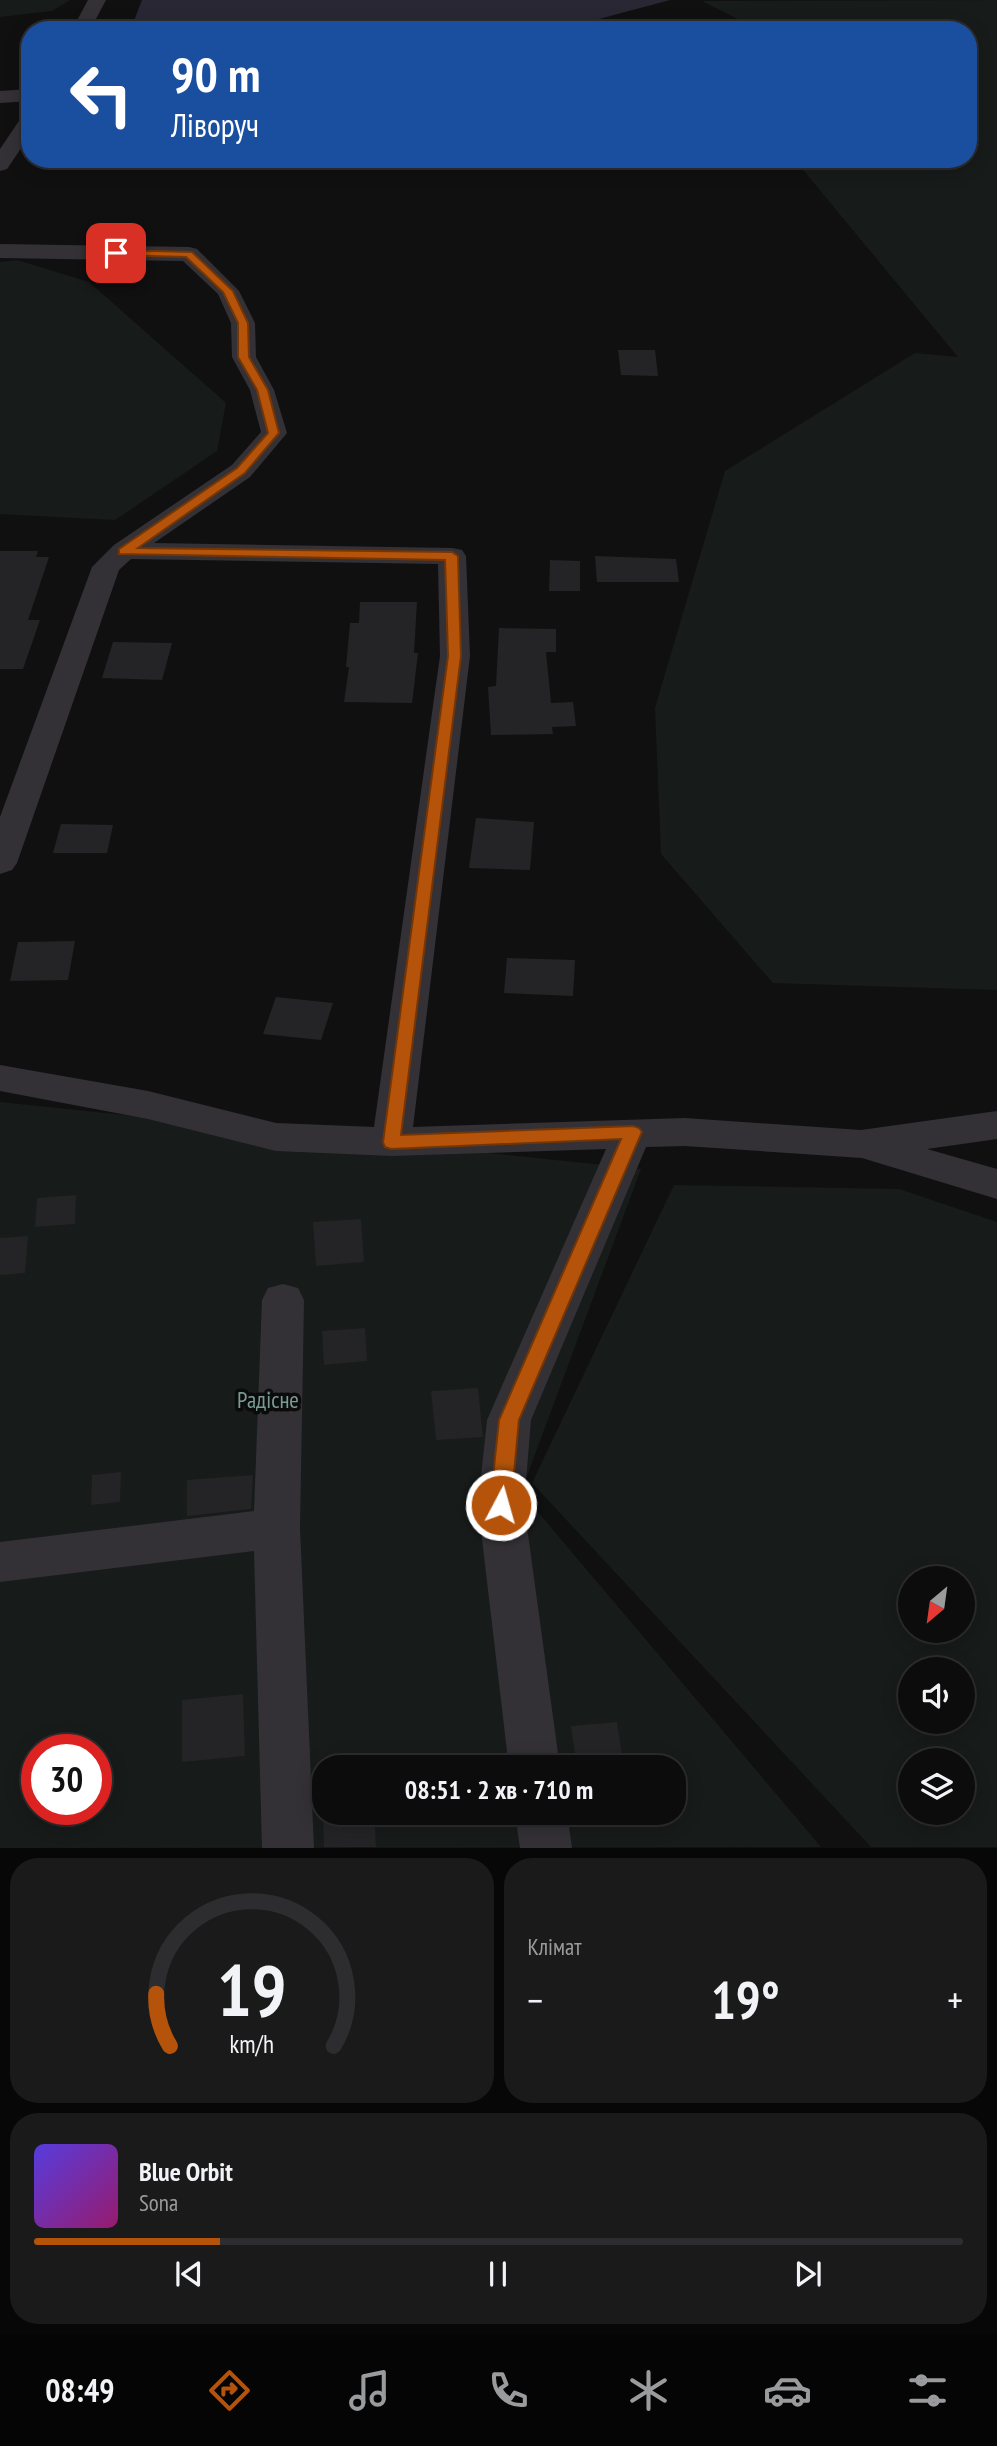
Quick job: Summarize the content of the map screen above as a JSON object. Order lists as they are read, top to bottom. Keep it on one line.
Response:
{"parks":["Радісне"],"north":"bottom left","page":{"turn":["90 m","Ліворуч"],"limit":"30","trip":"08:51 · 2 хв · 710 m","tile":"Клімат","heat":["−","19°","+"],"song":["Blue Orbit","Sona"],"tabs":"08:49","gauge":["19","km/h"]}}
